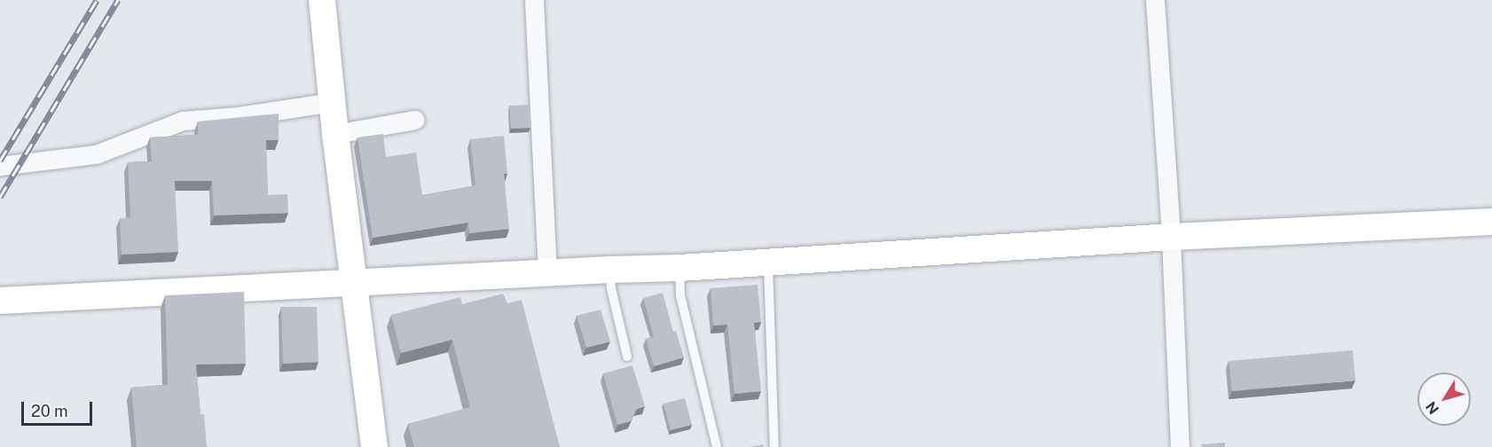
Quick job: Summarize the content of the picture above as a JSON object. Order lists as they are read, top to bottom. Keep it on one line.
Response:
{"scale_bar":"20 m","north":"bottom left"}
